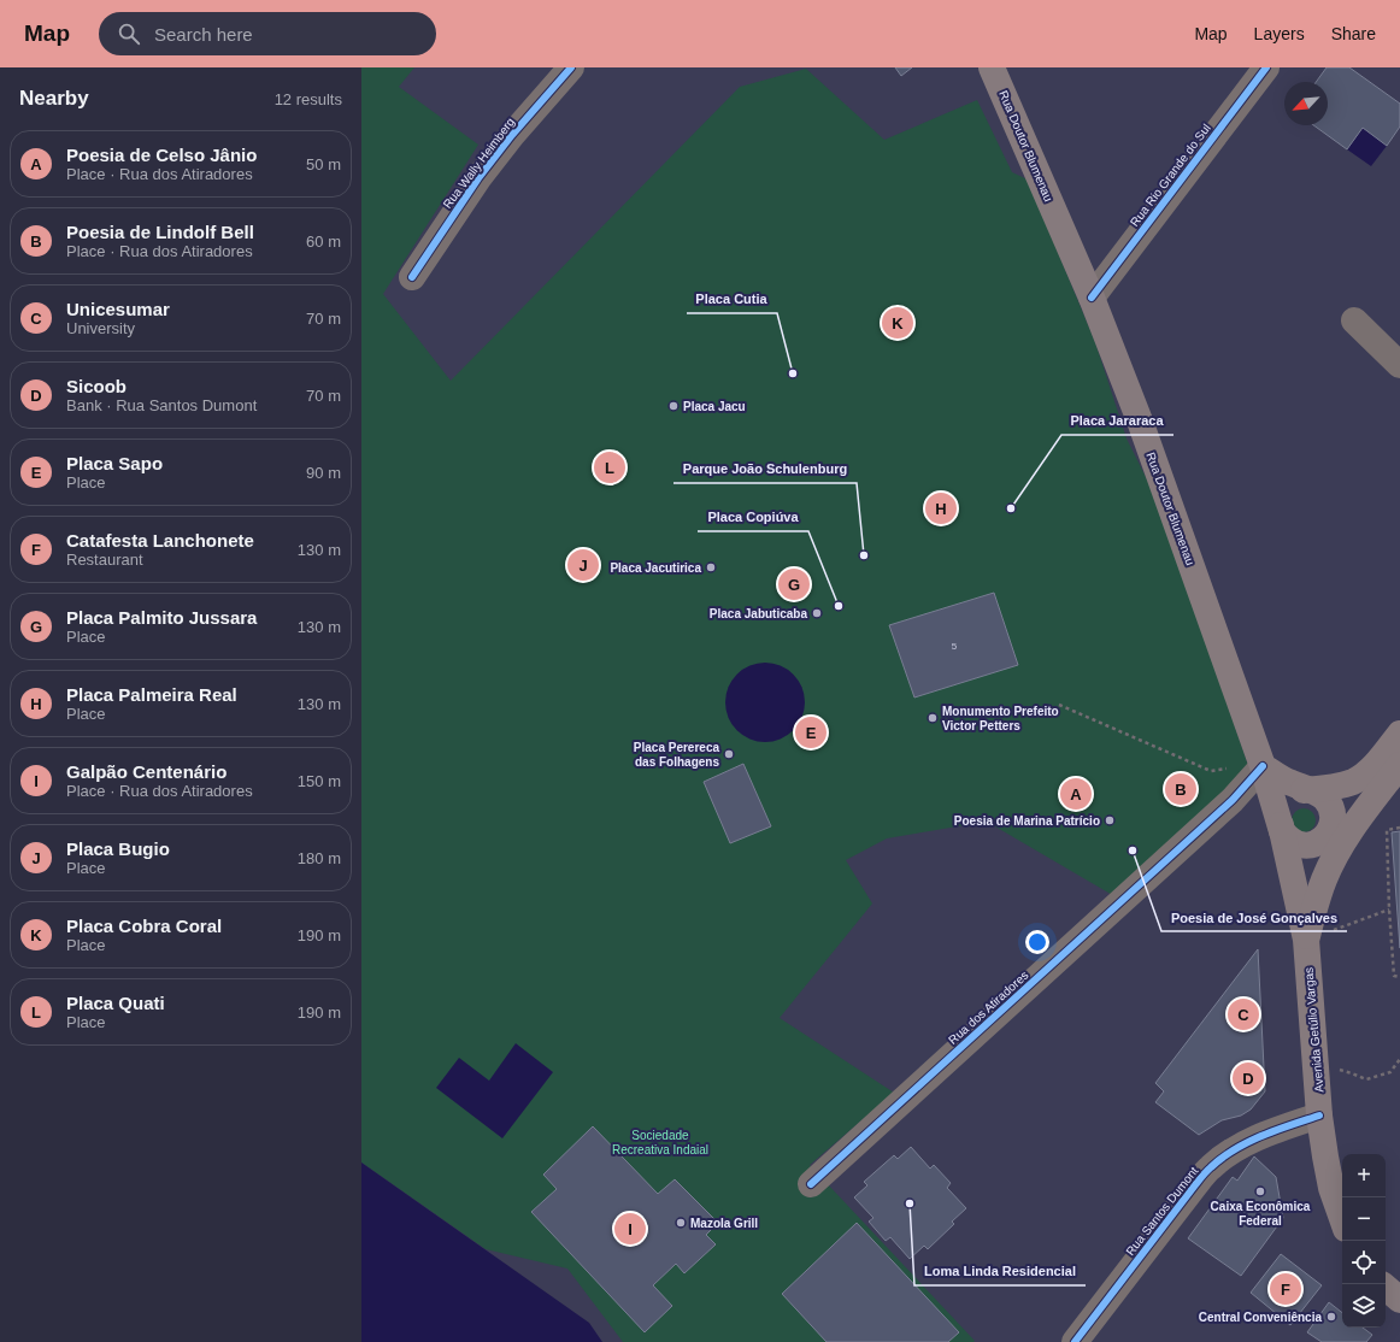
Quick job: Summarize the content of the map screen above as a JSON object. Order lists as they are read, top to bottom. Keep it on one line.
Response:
{"streets":{"main road":["Rua Doutor Blumenau","Avenida Getúlio Vargas"],"street":["Rua Wally Heimberg","Rua Rio Grande do Sul","Rua dos Atiradores","Rua Santos Dumont"]},"crossings":[["Rua Doutor Blumenau","Rua Rio Grande do Sul"],["Rua Doutor Blumenau","Rua dos Atiradores"],["Rua Doutor Blumenau","Avenida Getúlio Vargas"],["Avenida Getúlio Vargas","Rua Santos Dumont"]],"parks":["Sociedade Recreativa Indaial"],"places":["Placa Cutia","Placa Jacu","Placa Jararaca","Parque João Schulenburg","Placa Jacutirica","Placa Copiúva","Placa Jabuticaba","Monumento Prefeito Victor Petters","Placa Perereca das Folhagens","Poesia de Marina Patrício","Poesia de José Gonçalves","Caixa Econômica Federal","Loma Linda Residencial","Mazola Grill","Central Conveniência"],"house_numbers":["5"],"north":"bottom left","page":{"header":"Map","search":"Search here","nav":["Map","Layers","Share"],"heading":["Nearby","12 results"],"list":[{"mark":"A","name":"Poesia de Celso Jânio","note":"Place · Rua dos Atiradores","value":"50 m"},{"mark":"B","name":"Poesia de Lindolf Bell","note":"Place · Rua dos Atiradores","value":"60 m"},{"mark":"C","name":"Unicesumar","note":"University","value":"70 m"},{"mark":"D","name":"Sicoob","note":"Bank · Rua Santos Dumont","value":"70 m"},{"mark":"E","name":"Placa Sapo","note":"Place","value":"90 m"},{"mark":"F","name":"Catafesta Lanchonete","note":"Restaurant","value":"130 m"},{"mark":"G","name":"Placa Palmito Jussara","note":"Place","value":"130 m"},{"mark":"H","name":"Placa Palmeira Real","note":"Place","value":"130 m"},{"mark":"I","name":"Galpão Centenário","note":"Place · Rua dos Atiradores","value":"150 m"},{"mark":"J","name":"Placa Bugio","note":"Place","value":"180 m"},{"mark":"K","name":"Placa Cobra Coral","note":"Place","value":"190 m"},{"mark":"L","name":"Placa Quati","note":"Place","value":"190 m"}],"pins":["K","L","H","J","G","E","B","A","C","D","I","F"],"map_buttons":["+","−"]}}
